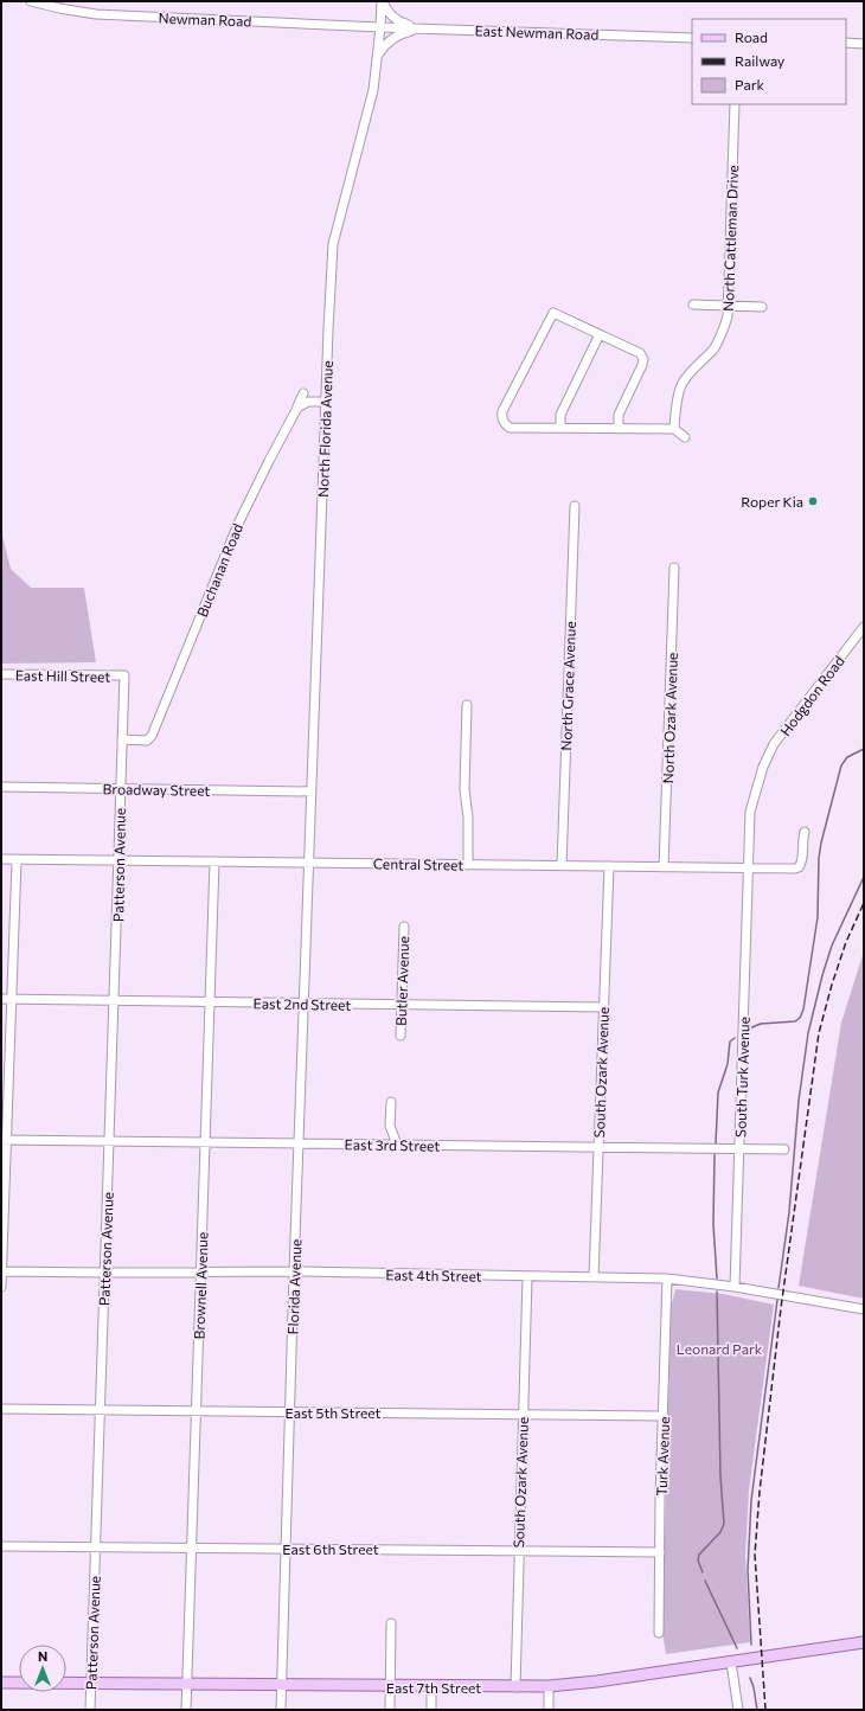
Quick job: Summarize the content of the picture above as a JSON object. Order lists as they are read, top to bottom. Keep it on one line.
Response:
{"streets":{"main road":["East 7th Street"],"street":["Newman Road","East Newman Road","North Cattleman Drive","North Florida Avenue","Buchanan Road","East Hill Street","North Grace Avenue","Hodgdon Road","North Ozark Avenue","Broadway Street","Central Street","Patterson Avenue","Butler Avenue","East 2nd Street","South Ozark Avenue","South Turk Avenue","East 3rd Street","East 4th Street","Brownell Avenue","Florida Avenue","East 5th Street","Turk Avenue","East 6th Street"]},"crossings":[["Newman Road","East Newman Road"],["Newman Road","North Florida Avenue"],["East Newman Road","North Florida Avenue"],["North Florida Avenue","Broadway Street"],["North Florida Avenue","Central Street"],["North Florida Avenue","Florida Avenue"],["Buchanan Road","Patterson Avenue"],["East Hill Street","Patterson Avenue"],["North Grace Avenue","Central Street"],["Hodgdon Road","Central Street"],["Hodgdon Road","South Turk Avenue"],["North Ozark Avenue","Central Street"],["Broadway Street","Patterson Avenue"],["Central Street","Patterson Avenue"],["Central Street","South Ozark Avenue"],["Central Street","South Turk Avenue"],["Central Street","Brownell Avenue"],["Central Street","Florida Avenue"],["Patterson Avenue","East 2nd Street"],["Patterson Avenue","East 3rd Street"],["Patterson Avenue","East 4th Street"],["Patterson Avenue","East 5th Street"],["Patterson Avenue","East 6th Street"],["Patterson Avenue","East 7th Street"],["Butler Avenue","East 2nd Street"],["East 2nd Street","South Ozark Avenue"],["East 2nd Street","Brownell Avenue"],["East 2nd Street","Florida Avenue"],["South Ozark Avenue","East 3rd Street"],["South Ozark Avenue","East 4th Street"],["South Ozark Avenue","East 5th Street"],["South Ozark Avenue","East 6th Street"],["South Ozark Avenue","East 7th Street"],["South Turk Avenue","East 3rd Street"],["South Turk Avenue","East 4th Street"],["East 3rd Street","Brownell Avenue"],["East 3rd Street","Florida Avenue"],["East 4th Street","Brownell Avenue"],["East 4th Street","Florida Avenue"],["East 4th Street","Turk Avenue"],["Brownell Avenue","East 5th Street"],["Brownell Avenue","East 6th Street"],["Brownell Avenue","East 7th Street"],["Florida Avenue","East 5th Street"],["Florida Avenue","East 6th Street"],["Florida Avenue","East 7th Street"],["East 5th Street","Turk Avenue"],["Turk Avenue","East 6th Street"]],"parks":["Leonard Park"],"places":["Roper Kia"],"legend":["Road","Railway","Park"],"north":"top"}
